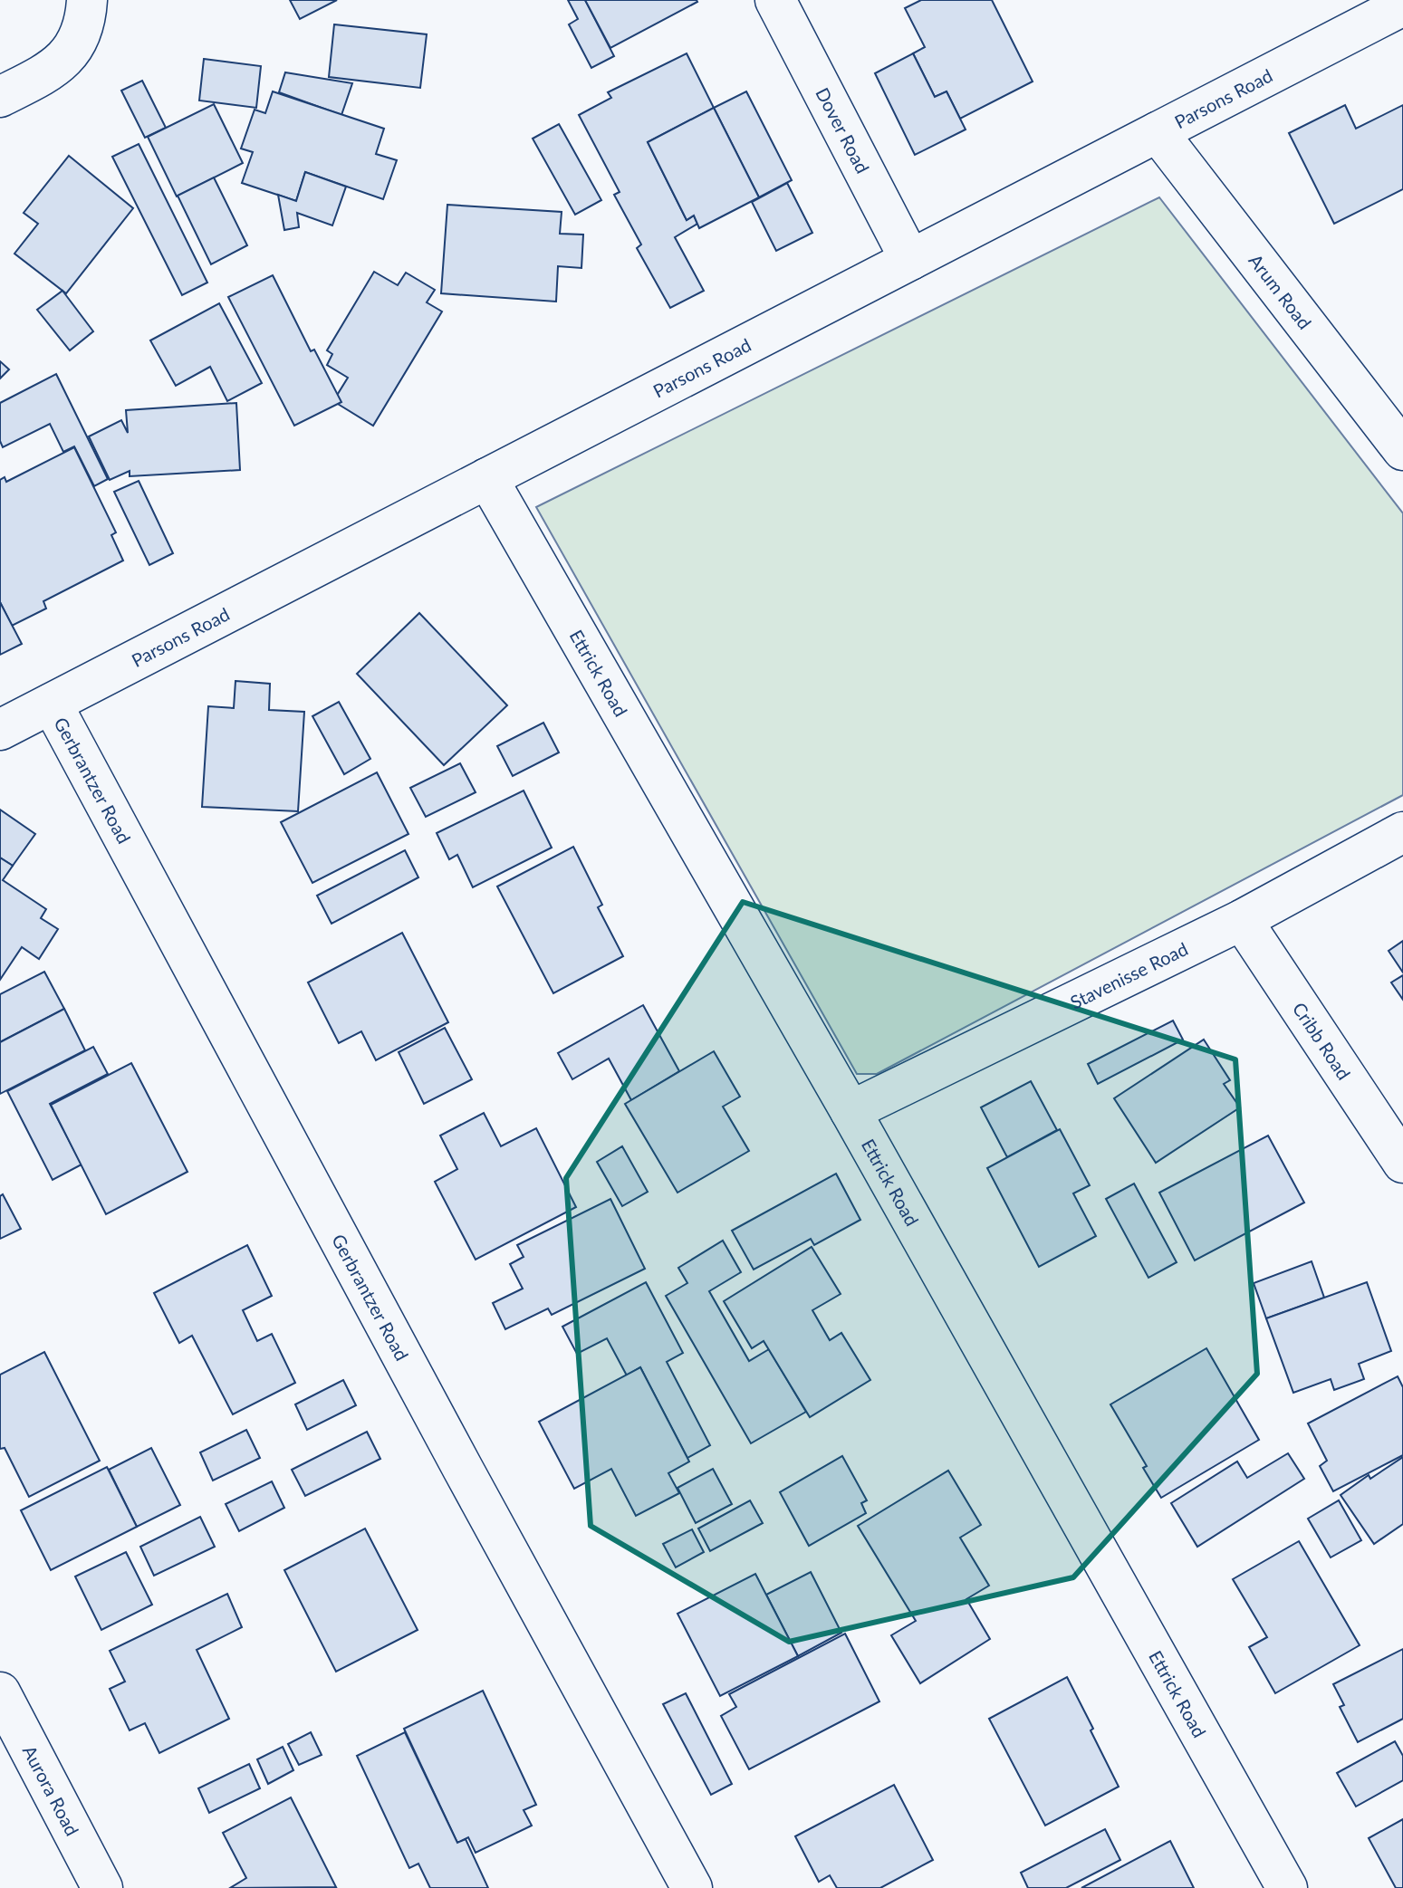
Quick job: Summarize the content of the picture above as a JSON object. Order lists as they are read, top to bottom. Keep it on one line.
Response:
{"streets":{"street":["Parsons Road","Dover Road","Arum Road","Ettrick Road","Gerbrantzer Road","Stavenisse Road","Cribb Road","Aurora Road"]},"crossings":[["Parsons Road","Dover Road"],["Parsons Road","Arum Road"],["Parsons Road","Ettrick Road"],["Parsons Road","Gerbrantzer Road"],["Ettrick Road","Stavenisse Road"],["Stavenisse Road","Cribb Road"]]}
